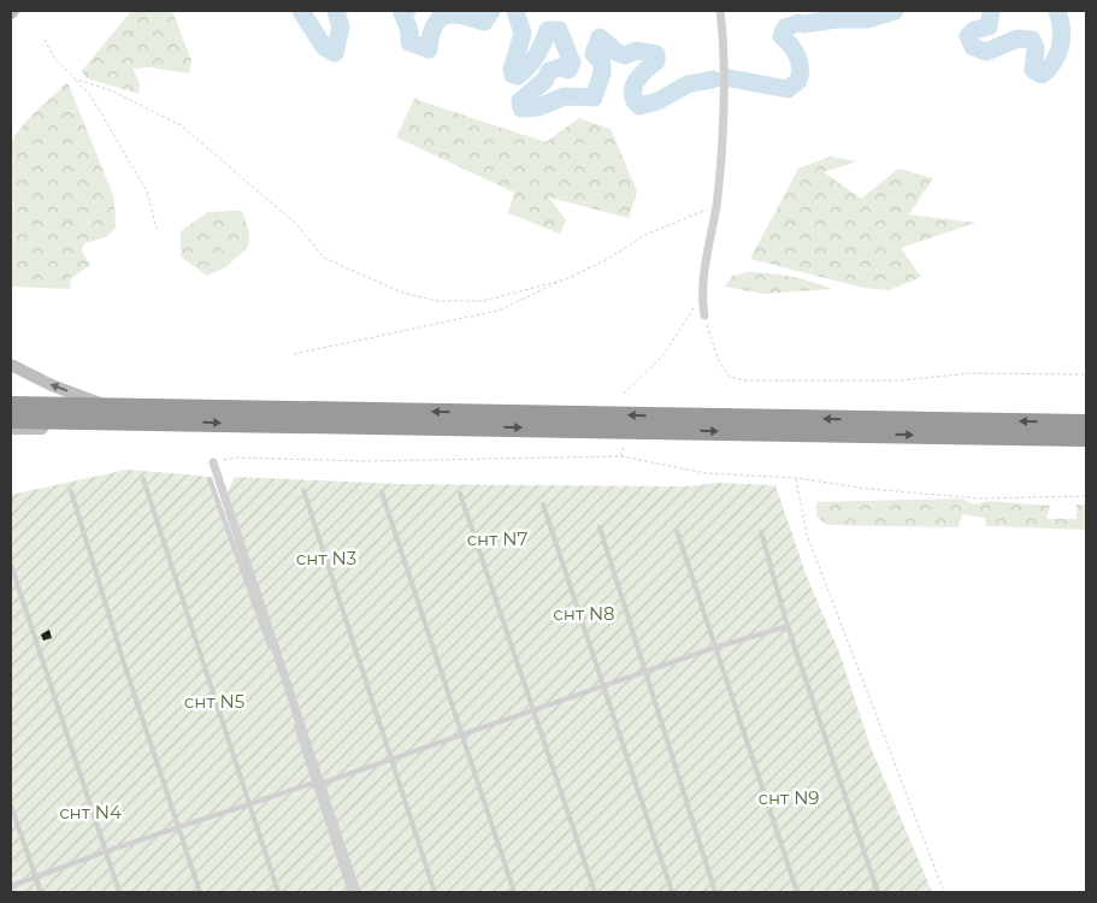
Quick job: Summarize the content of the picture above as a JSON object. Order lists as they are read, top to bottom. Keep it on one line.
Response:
{"parks":["снт N7","снт N3","снт N8","снт N5","снт N9","снт N4"]}
